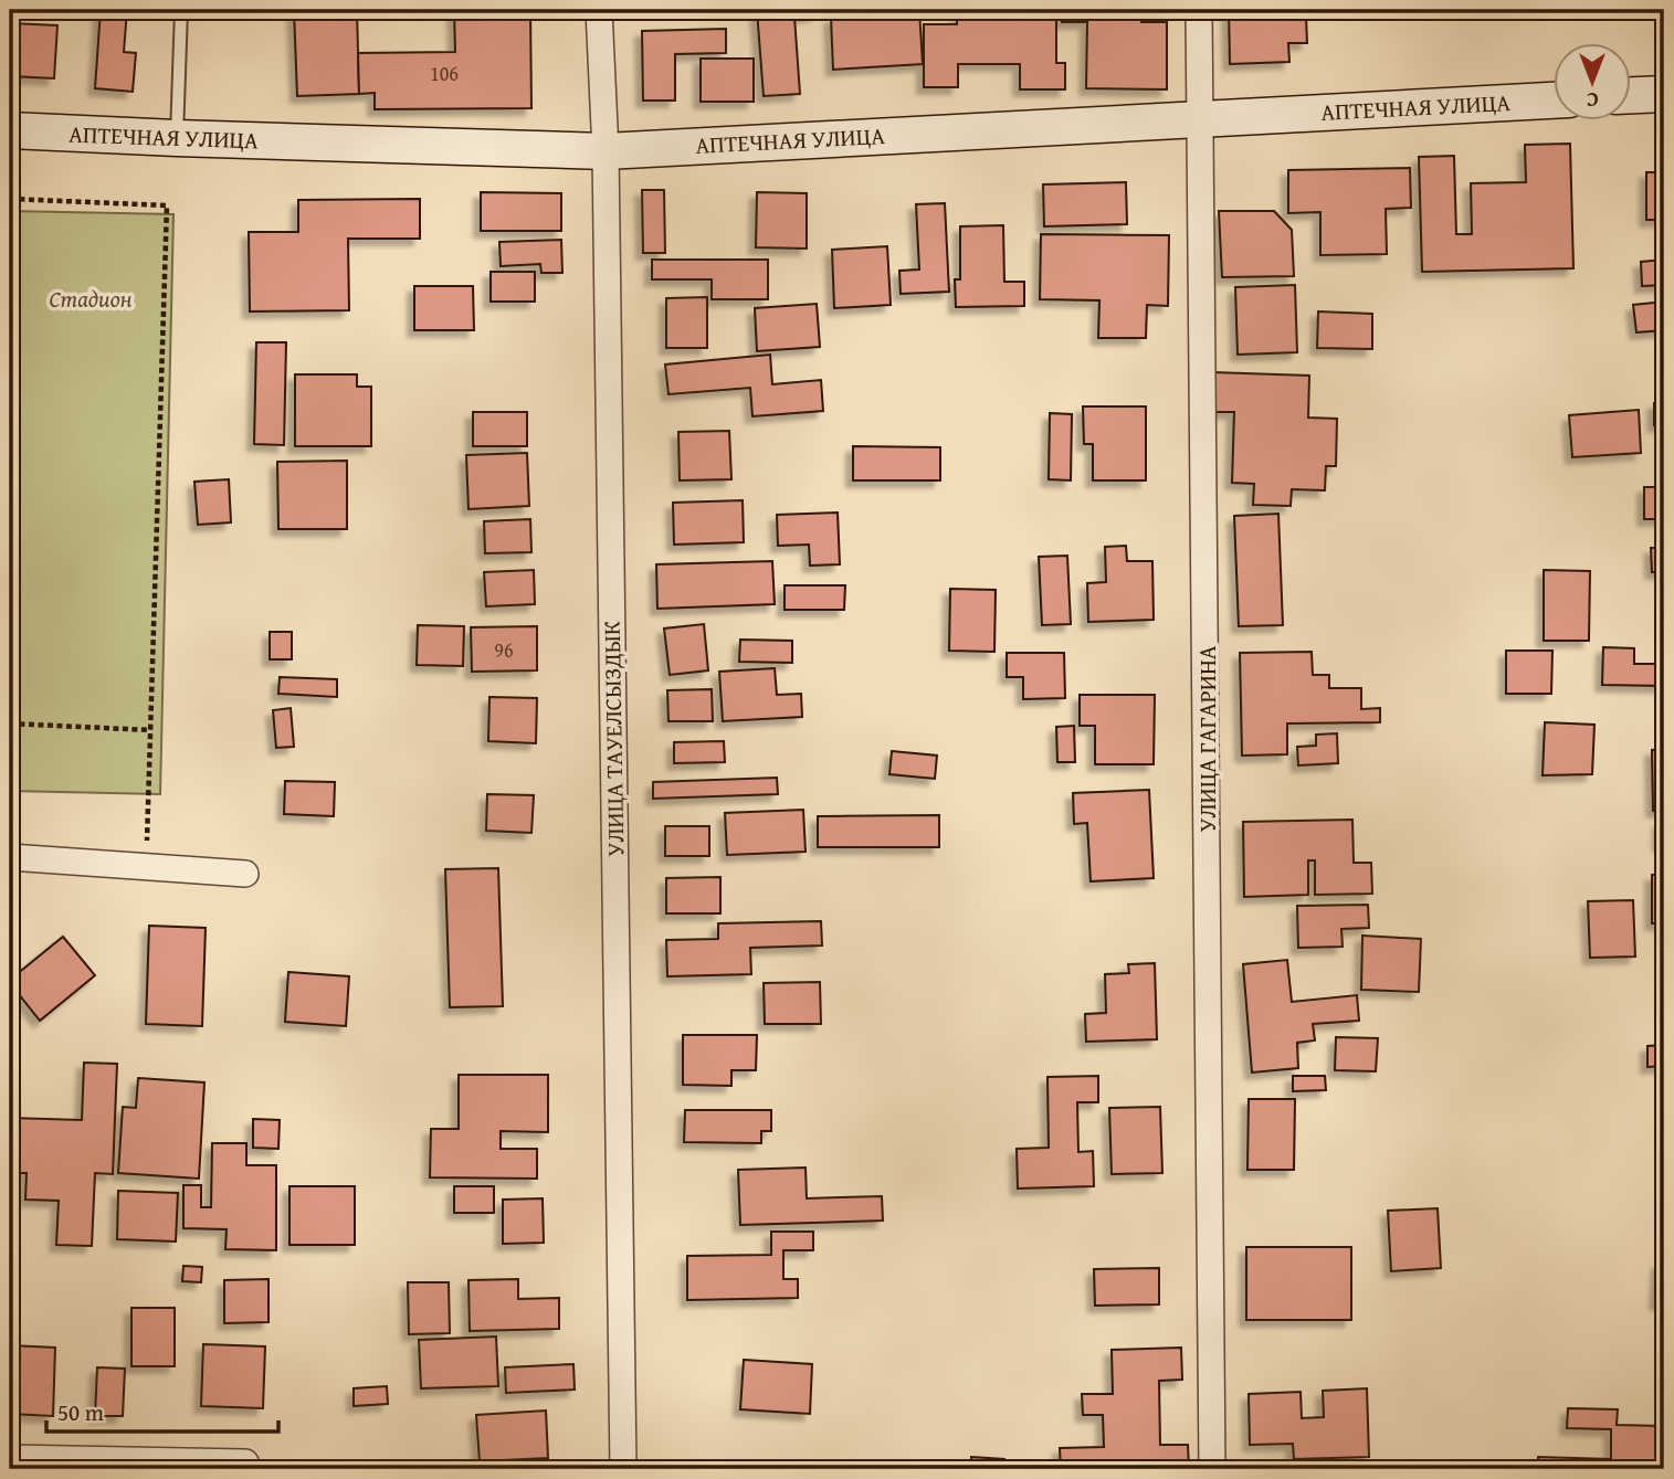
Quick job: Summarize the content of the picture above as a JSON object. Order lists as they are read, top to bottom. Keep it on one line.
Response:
{"streets":{"main road":["АПТЕЧНАЯ УЛИЦА"],"street":["УЛИЦА ТАУЕЛСЫЗДЫК","УЛИЦА ГАГАРИНА"]},"crossings":[["АПТЕЧНАЯ УЛИЦА","УЛИЦА ТАУЕЛСЫЗДЫК"],["АПТЕЧНАЯ УЛИЦА","УЛИЦА ГАГАРИНА"]],"parks":["Стадион"],"house_numbers":["106","96"],"scale_bar":"50 m","north":"bottom"}
